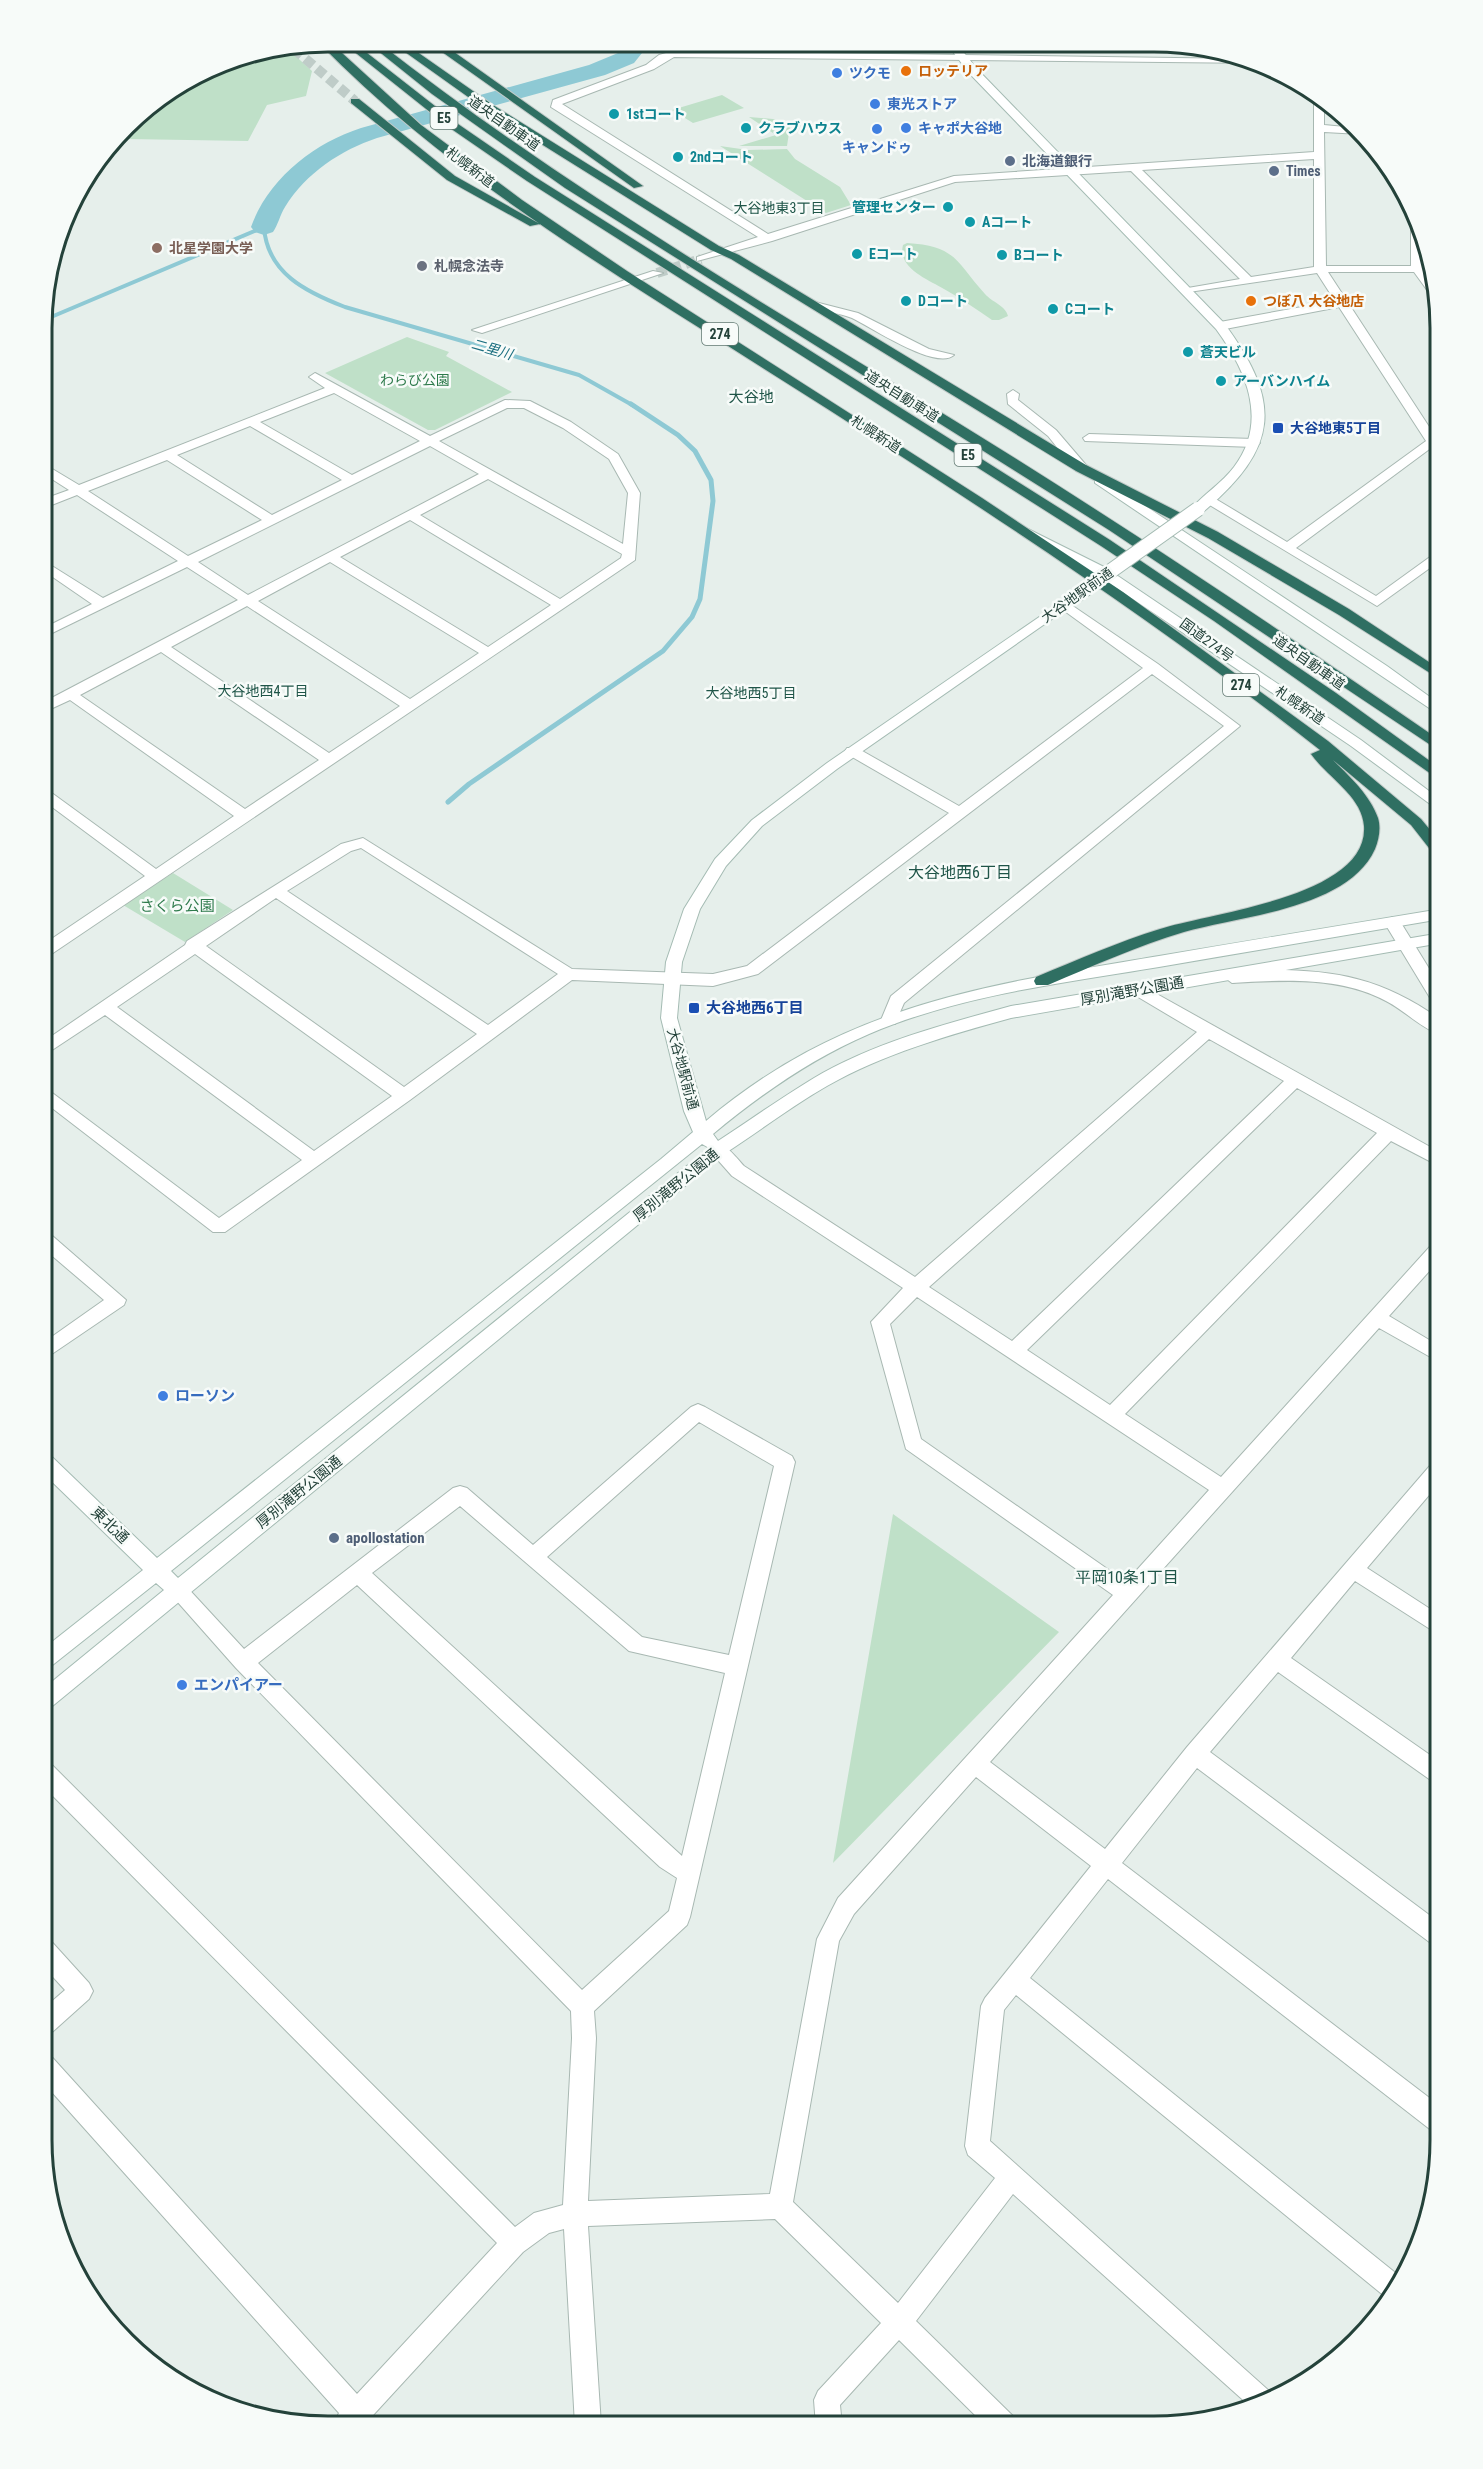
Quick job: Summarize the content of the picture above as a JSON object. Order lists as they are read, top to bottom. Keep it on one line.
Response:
{"streets":{"highway":["E5","道央自動車道","札幌新道","274","国道274号"],"street":["大谷地駅前通","厚別滝野公園通","東北通"]},"crossings":[["札幌新道","274"],["札幌新道","国道274号"],["大谷地駅前通","厚別滝野公園通"],["厚別滝野公園通","東北通"]],"districts":["大谷地東3丁目","大谷地","大谷地西4丁目","大谷地西5丁目","大谷地西6丁目","平岡10条1丁目"],"water":["二里川"],"parks":["わらび公園","さくら公園"],"places":{"other":["ロッテリア","ツクモ","東光ストア","1stコート","クラブハウス","キャポ大谷地","キャンドゥ","2ndコート","北海道銀行","Times","管理センター","Aコート","北星学園大学","Eコート","Bコート","札幌念法寺","Dコート","つぼ八 大谷地店","Cコート","蒼天ビル","アーバンハイム","ローソン","apollostation","エンパイアー"],"transit":["大谷地東5丁目","大谷地西6丁目"]}}
